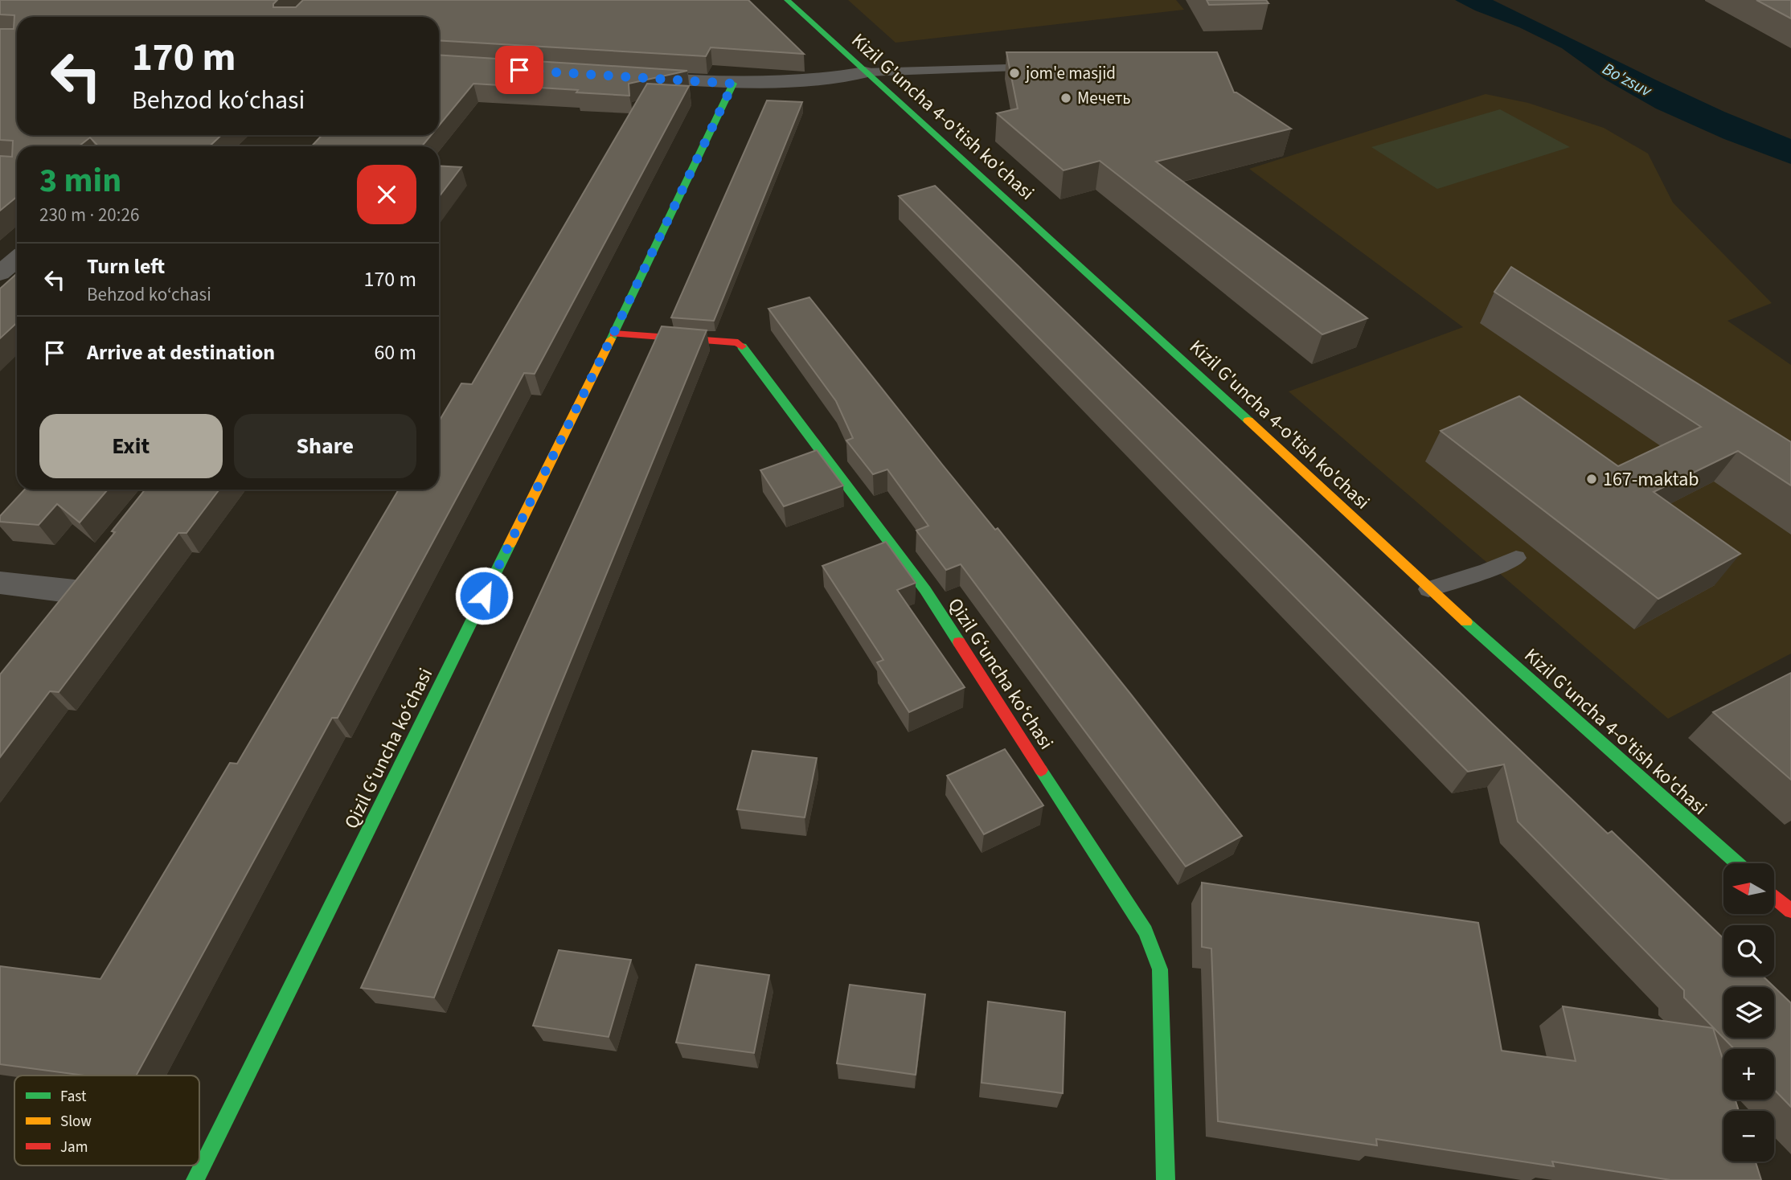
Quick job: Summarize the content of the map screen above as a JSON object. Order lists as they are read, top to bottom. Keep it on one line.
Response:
{"streets":{"street":["Kizil G'uncha 4-o'tish ko'chasi","Qizil Gʻuncha koʻchasi"]},"water":["Bo'zsuv"],"places":["jom'e masjid","Мечеть","167-maktab"],"legend":["Fast","Slow","Jam"],"north":"left","page":{"turn":["170 m","Behzod ko‘chasi"],"heading":["3 min","230 m · 20:26"],"list":[{"name":"Turn left","note":"Behzod ko‘chasi","value":"170 m"},{"name":"Arrive at destination","value":"60 m"}],"buttons":["Exit","Share"],"map_buttons":["+","−"]}}
